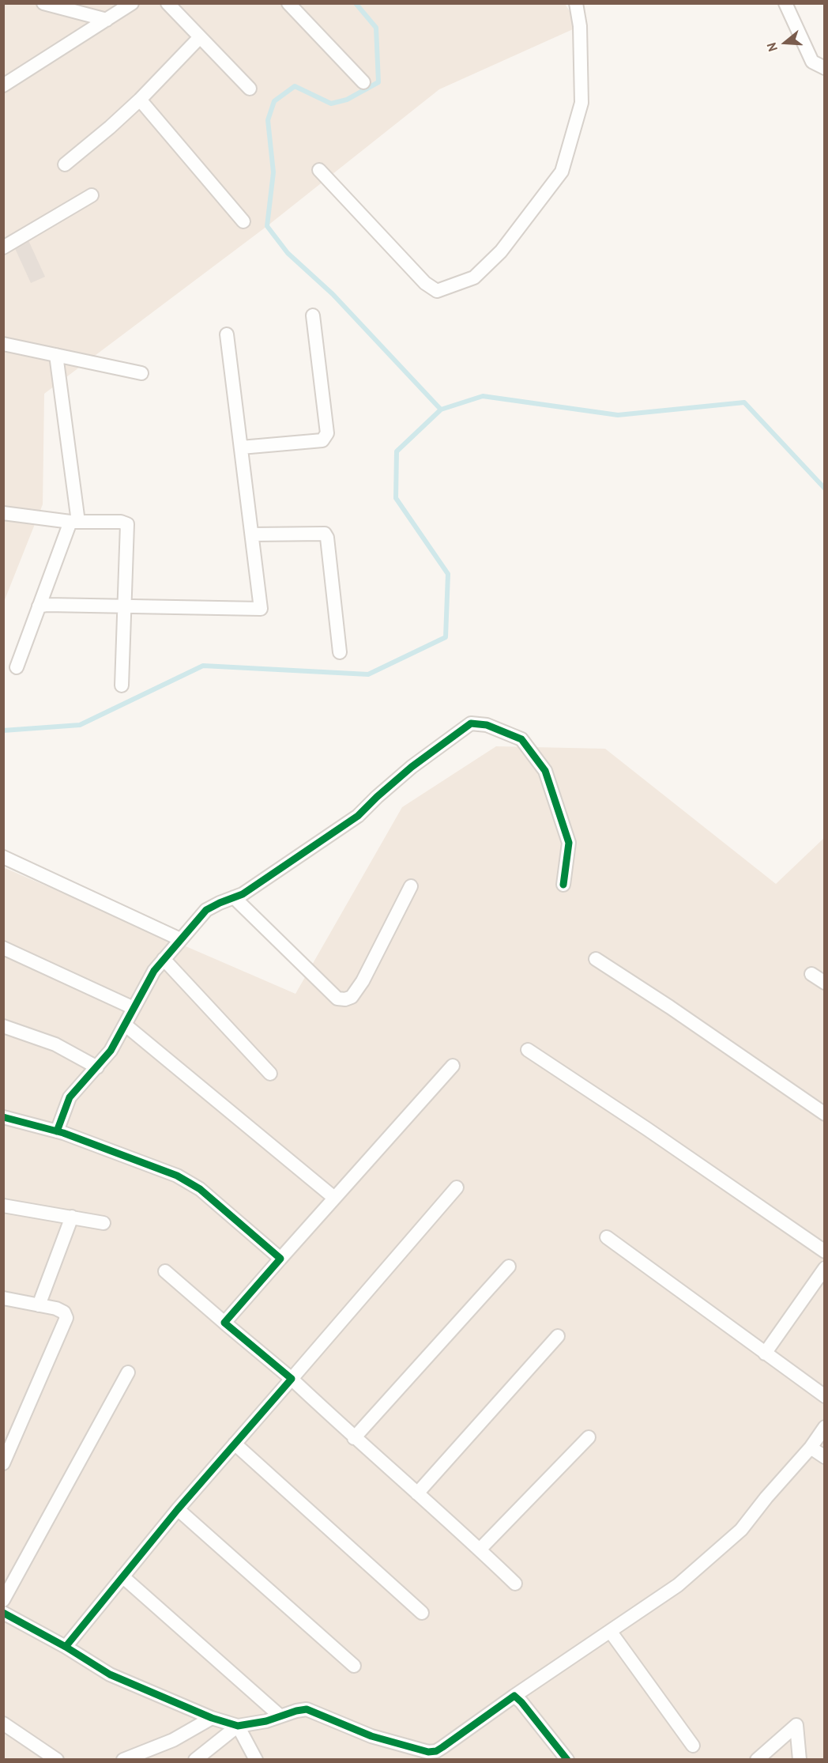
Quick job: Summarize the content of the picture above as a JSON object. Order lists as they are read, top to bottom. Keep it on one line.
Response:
{"north":"left"}
